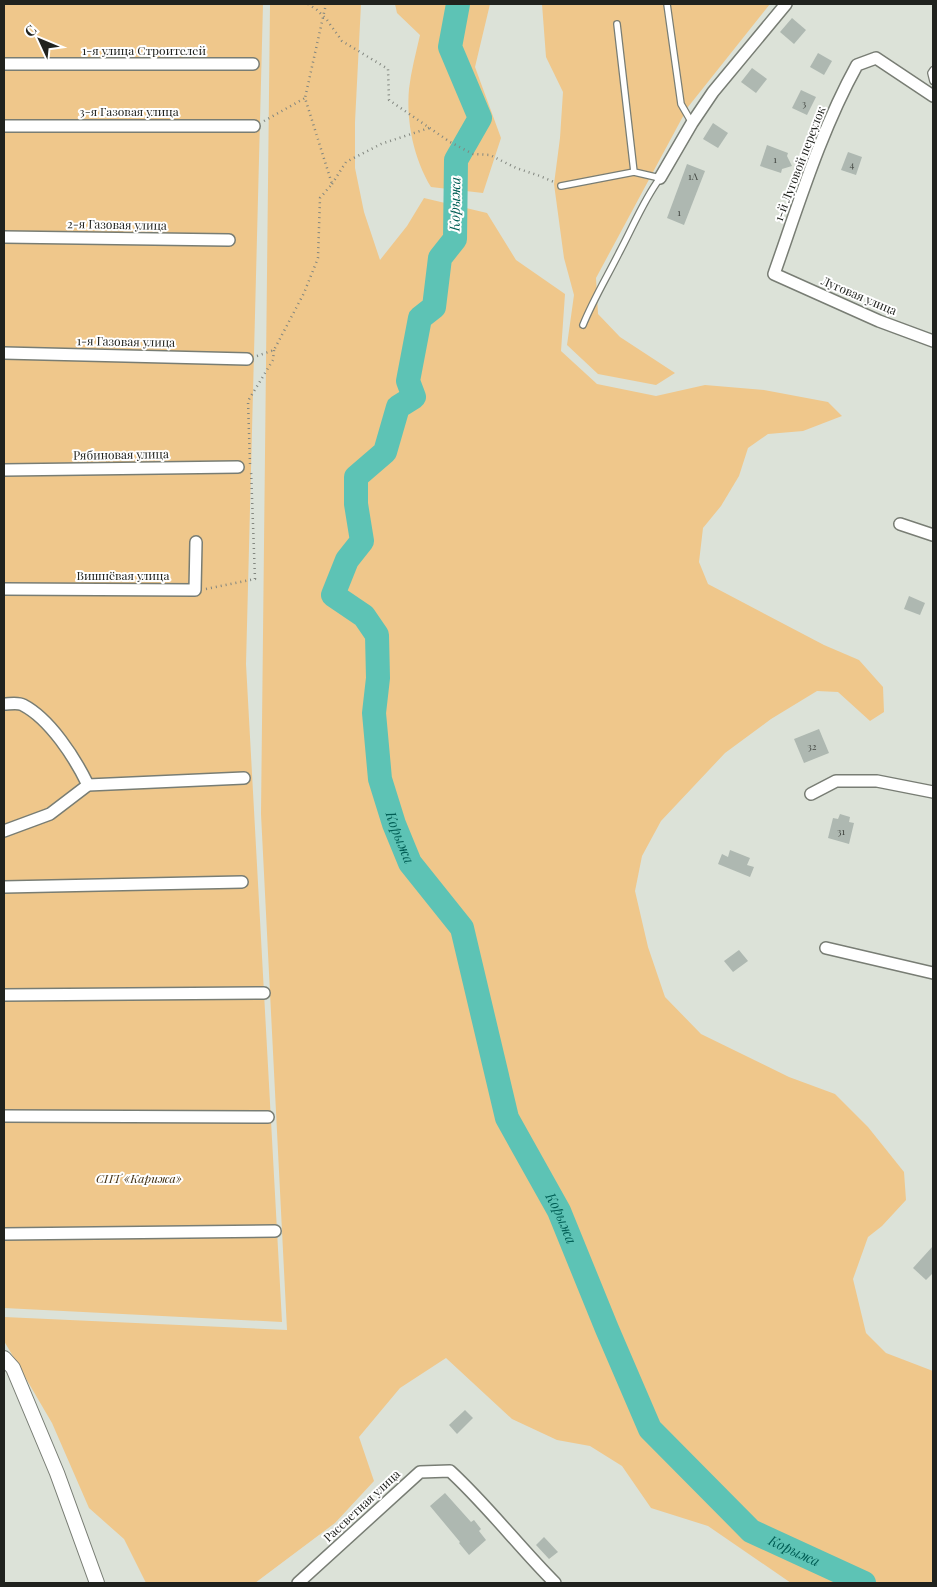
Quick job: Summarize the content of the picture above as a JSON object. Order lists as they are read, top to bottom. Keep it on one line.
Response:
{"streets":{"street":["1-я улица Строителей","3-я Газовая улица","1-й Луговой переулок","2-я Газовая улица","Луговая улица","1-я Газовая улица","Рябиновая улица","Вишнёвая улица","Рассветная улица"]},"crossings":[["1-й Луговой переулок","Луговая улица"]],"water":["Корыжа"],"parks":["СНТ «Карижа»"],"house_numbers":["3","1","4","1А","1","32","31"],"north":"top left"}
